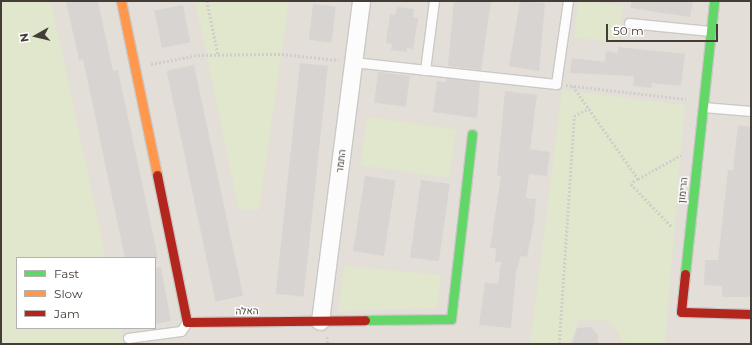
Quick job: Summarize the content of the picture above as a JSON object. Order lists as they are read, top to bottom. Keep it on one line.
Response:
{"streets":{"street":["התמר","הרימון","האלה"]},"crossings":[["התמר","האלה"]],"legend":["Fast","Slow","Jam"],"scale_bar":"50 m","north":"left"}
